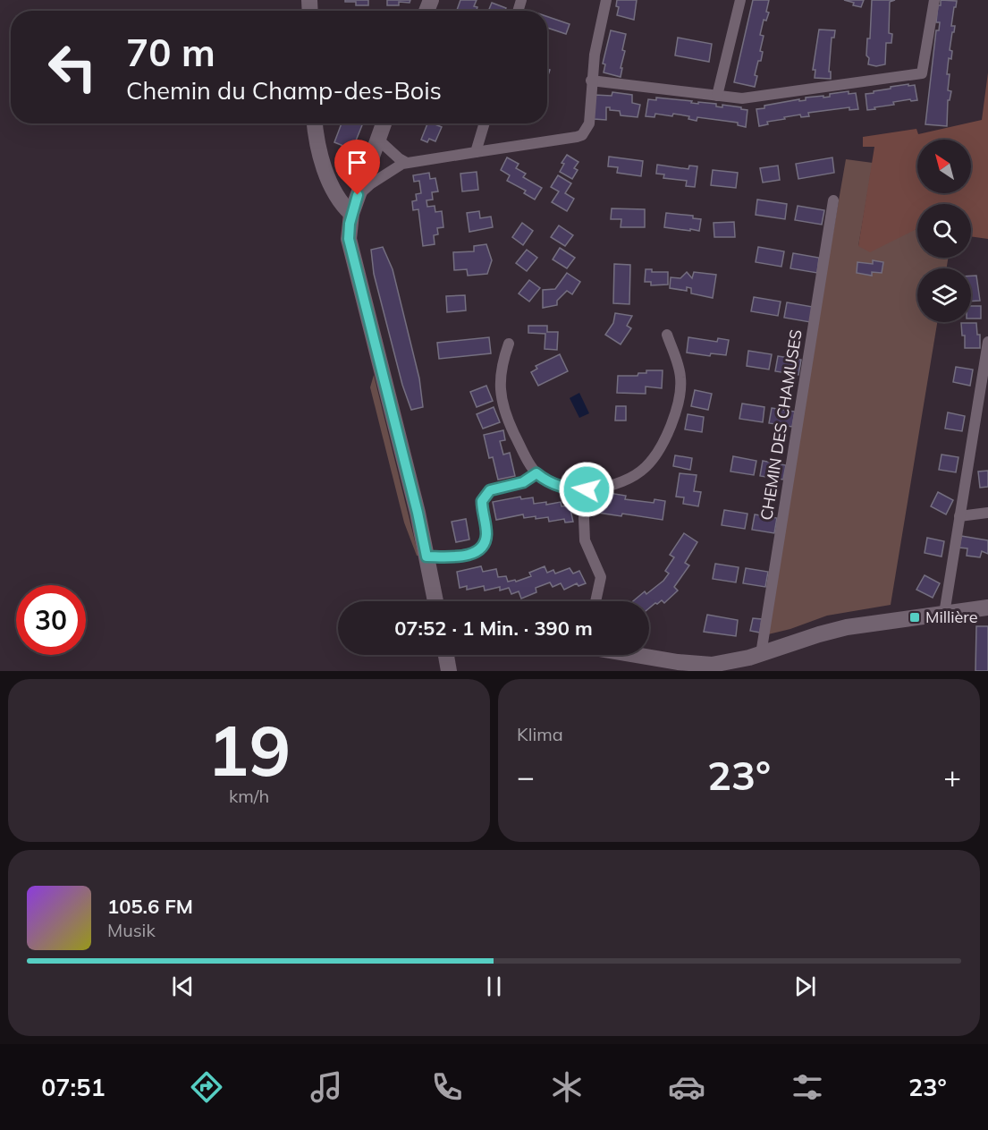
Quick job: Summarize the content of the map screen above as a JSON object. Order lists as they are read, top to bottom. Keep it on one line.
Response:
{"streets":{"street":["CHEMIN DES CHAMUSES"]},"places":{"transit":["Millière"]},"north":"top left","page":{"turn":["70 m","Chemin du Champ-des-Bois"],"limit":"30","trip":"07:52 · 1 Min. · 390 m","tile":[["19","km/h"],"Klima"],"heat":["−","23°","+"],"song":["105.6 FM","Musik"],"tabs":["07:51","23°"]}}
